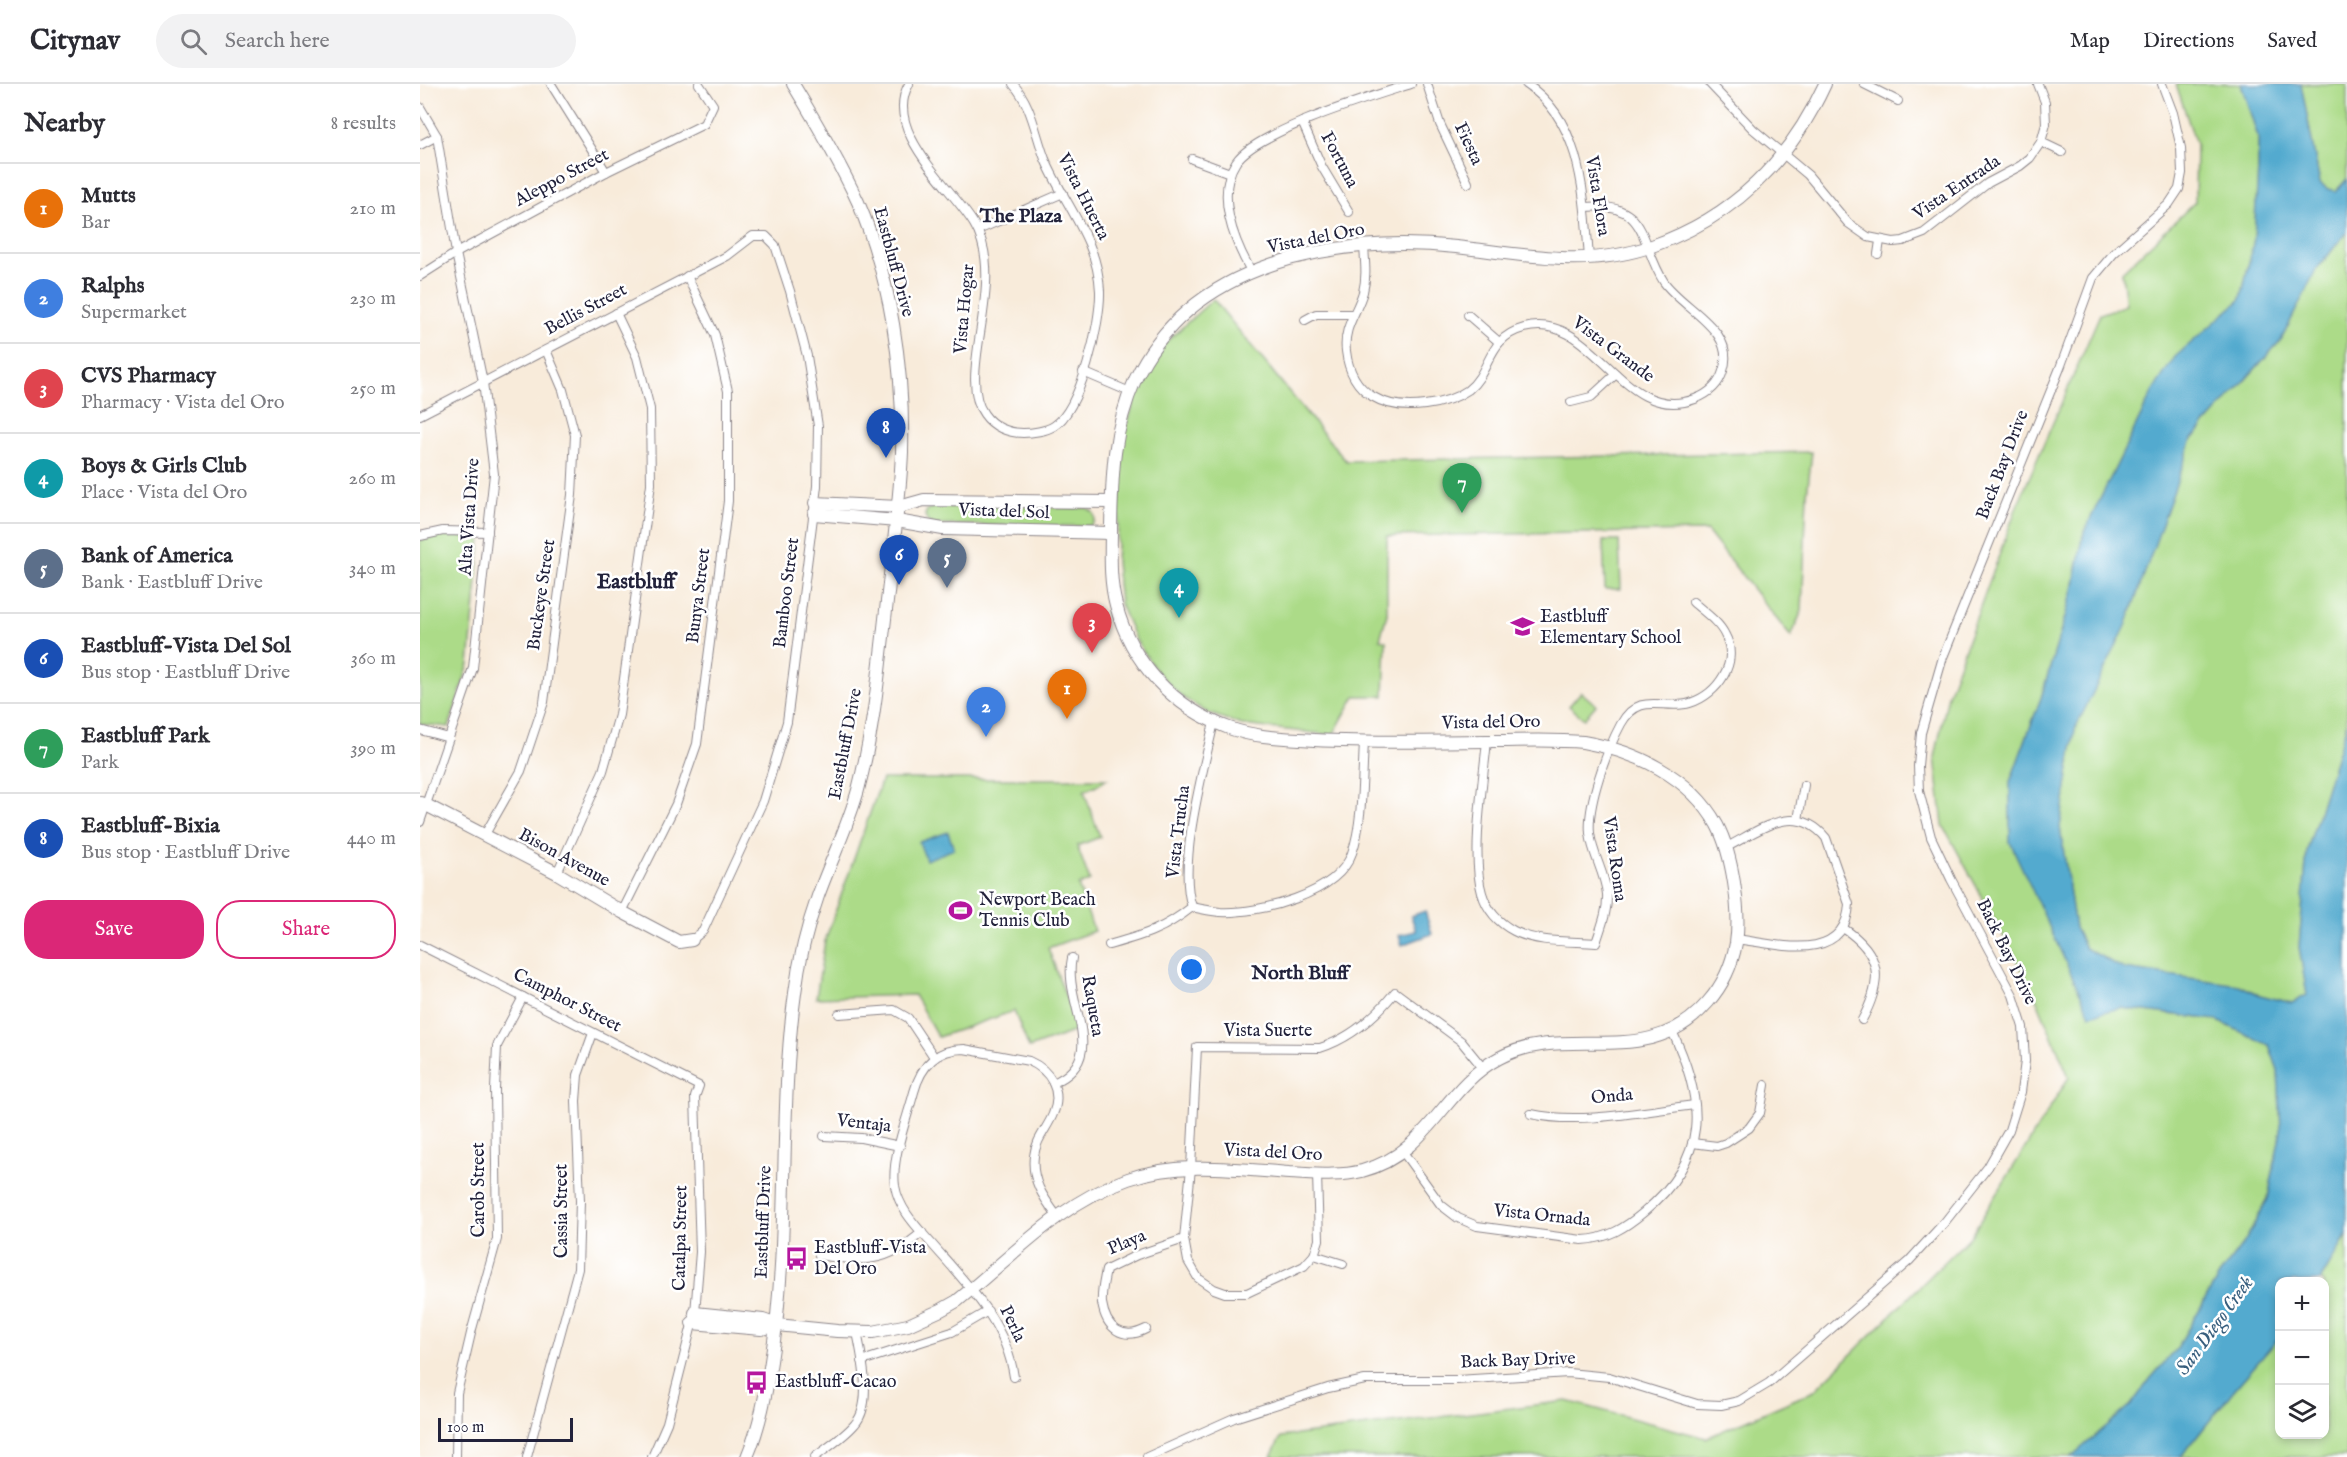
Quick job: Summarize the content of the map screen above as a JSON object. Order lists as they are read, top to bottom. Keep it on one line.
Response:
{"streets":{"street":["Fiesta","Fortuna","Aleppo Street","Vista Entrada","Vista Flora","Vista Huerta","Vista del Oro","Eastbluff Drive","Vista Hogar","Bellis Street","Vista Grande","Back Bay Drive","Vista del Sol","Alta Vista Drive","Bamboo Street","Buckeye Street","Bunya Street","Vista Trucha","Bison Avenue","Vista Roma","Camphor Street","Raqueta","Vista Suerte","Onda","Ventaja","Carob Street","Cassia Street","Vista Ornada","Catalpa Street","Playa","Perla"]},"crossings":[["Aleppo Street","Alta Vista Drive"],["Vista Flora","Vista del Oro"],["Vista Flora","Vista Grande"],["Vista Huerta","Vista Hogar"],["Vista del Oro","Eastbluff Drive"],["Vista del Oro","Vista Grande"],["Vista del Oro","Vista del Sol"],["Vista del Oro","Vista Trucha"],["Vista del Oro","Vista Roma"],["Vista del Oro","Vista Suerte"],["Vista del Oro","Vista Ornada"],["Vista del Oro","Catalpa Street"],["Vista del Oro","Playa"],["Vista del Oro","Perla"],["Eastbluff Drive","Vista del Sol"],["Bellis Street","Alta Vista Drive"],["Bellis Street","Bamboo Street"],["Bellis Street","Buckeye Street"],["Bellis Street","Bunya Street"],["Vista del Sol","Bamboo Street"],["Alta Vista Drive","Bison Avenue"],["Bamboo Street","Bison Avenue"],["Buckeye Street","Bison Avenue"],["Bunya Street","Bison Avenue"],["Camphor Street","Carob Street"],["Camphor Street","Cassia Street"],["Camphor Street","Catalpa Street"],["Vista Suerte","Playa"],["Onda","Vista Ornada"],["Ventaja","Perla"]],"districts":["The Plaza","Eastbluff","North Bluff"],"water":["San Diego Creek"],"places":{"school or university":["Eastbluff Elementary School"],"sports":["Newport Beach Tennis Club"],"bus stop":["Eastbluff-Vista Del Oro","Eastbluff-Cacao"]},"scale_bar":"100 m","page":{"header":"Citynav","search":"Search here","nav":["Map","Directions","Saved"],"heading":["Nearby","8 results"],"list":[{"mark":"1","name":"Mutts","note":"Bar","value":"210 m"},{"mark":"2","name":"Ralphs","note":"Supermarket","value":"230 m"},{"mark":"3","name":"CVS Pharmacy","note":"Pharmacy · Vista del Oro","value":"250 m"},{"mark":"4","name":"Boys & Girls Club","note":"Place · Vista del Oro","value":"260 m"},{"mark":"5","name":"Bank of America","note":"Bank · Eastbluff Drive","value":"340 m"},{"mark":"6","name":"Eastbluff-Vista Del Sol","note":"Bus stop · Eastbluff Drive","value":"360 m"},{"mark":"7","name":"Eastbluff Park","note":"Park","value":"390 m"},{"mark":"8","name":"Eastbluff-Bixia","note":"Bus stop · Eastbluff Drive","value":"440 m"}],"pins":["8","7","6","5","4","3","1","2"],"buttons":["Save","Share"],"map_buttons":["+","−"],"scale":"100 m"}}
